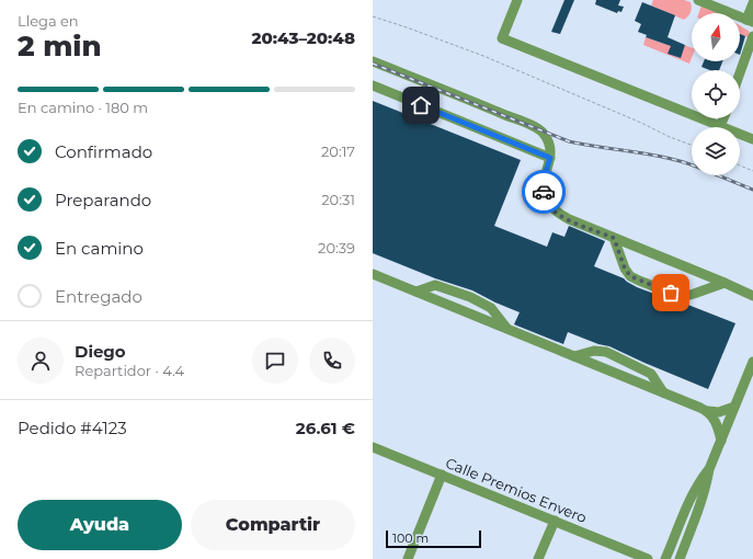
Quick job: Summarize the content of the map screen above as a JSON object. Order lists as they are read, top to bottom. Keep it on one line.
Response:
{"streets":{"street":["Calle Premios Envero"]},"scale_bar":"100 m","north":"top","page":{"heading":["2 min","Llega en","20:43–20:48"],"panel":["Diego","Repartidor · 4.4","Pedido #4123","26.61 €"],"bar":"En camino · 180 m","list":[["Confirmado","20:17"],["Preparando","20:31"],["En camino","20:39"],"Entregado"],"buttons":["Ayuda","Compartir"],"scale":"100 m"}}
